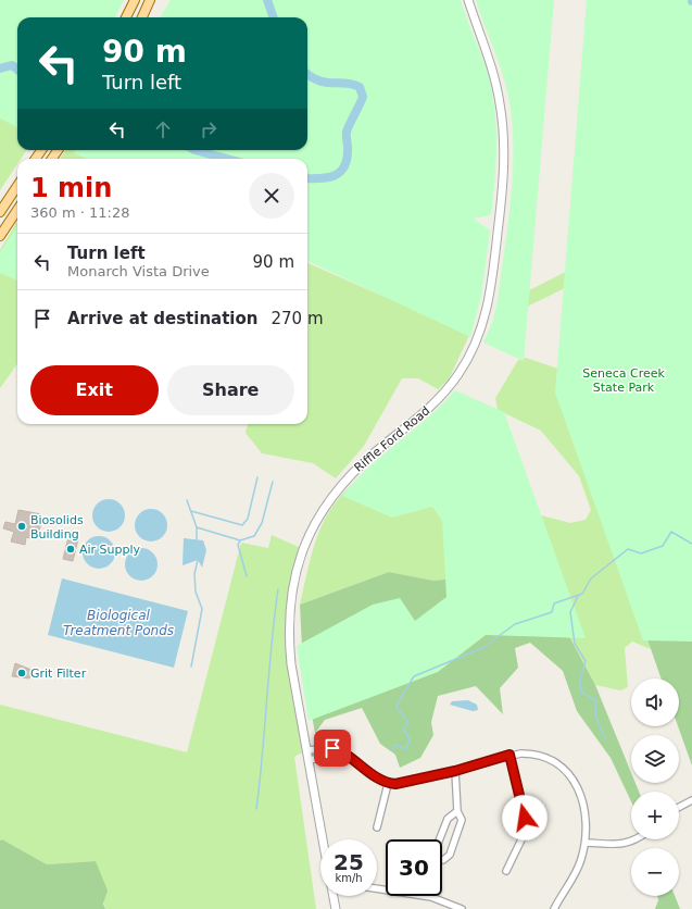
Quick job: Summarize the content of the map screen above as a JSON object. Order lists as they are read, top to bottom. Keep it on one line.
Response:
{"streets":{"street":["Riffle Ford Road"]},"water":["Biological Treatment Ponds"],"parks":["Seneca Creek State Park"],"places":["Biosolids Building","Air Supply","Grit Filter"],"page":{"turn":["90 m","Turn left"],"heading":["1 min","360 m · 11:28"],"list":[{"name":"Turn left","note":"Monarch Vista Drive","value":"90 m"},{"name":"Arrive at destination","value":"270 m"}],"buttons":["Exit","Share"],"map_buttons":["+","−"],"speed":"25 km/h","limit":"30"}}
